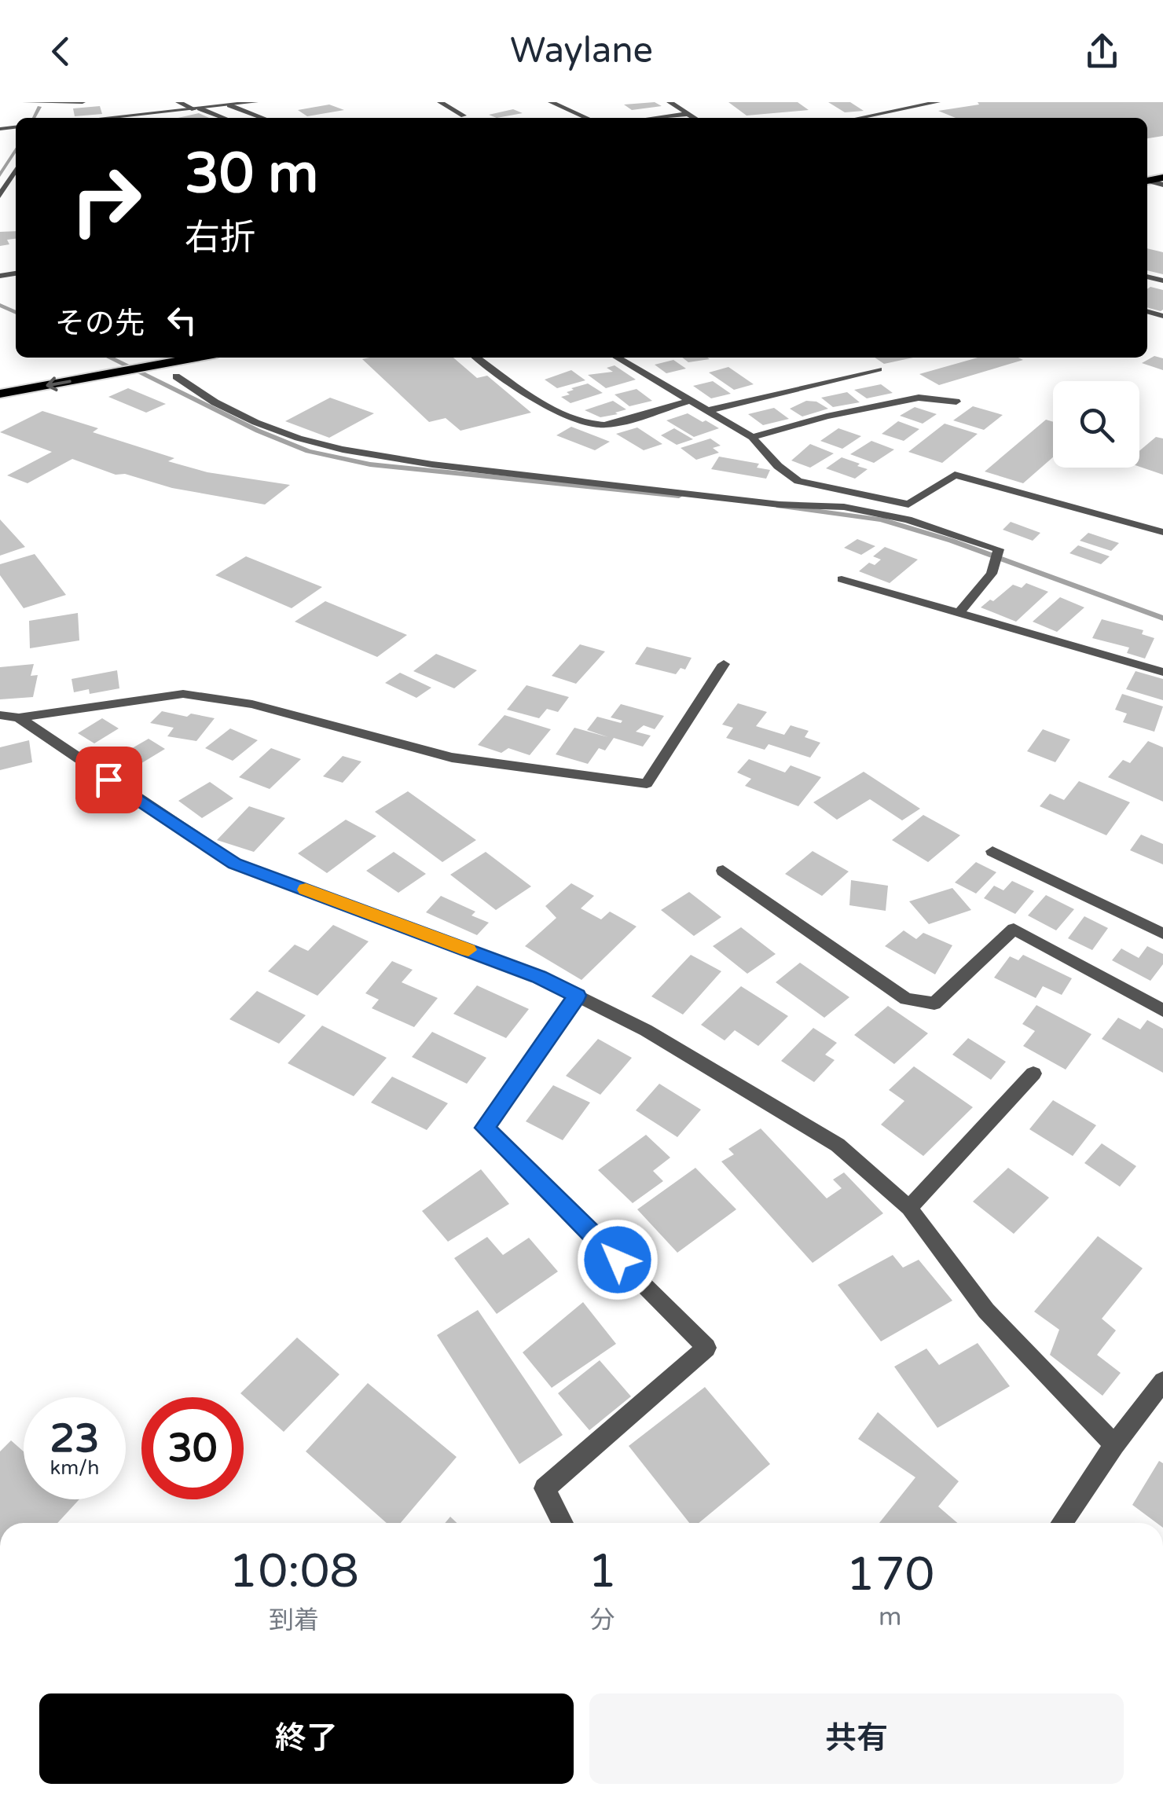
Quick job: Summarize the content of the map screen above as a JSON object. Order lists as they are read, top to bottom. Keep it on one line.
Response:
{"page":{"header":"Waylane","turn":["30 m","右折"],"then":"その先","speed":"23 km/h","limit":"30","eta":["10:08","到着","1","分","170","m"],"buttons":["終了","共有"]}}
